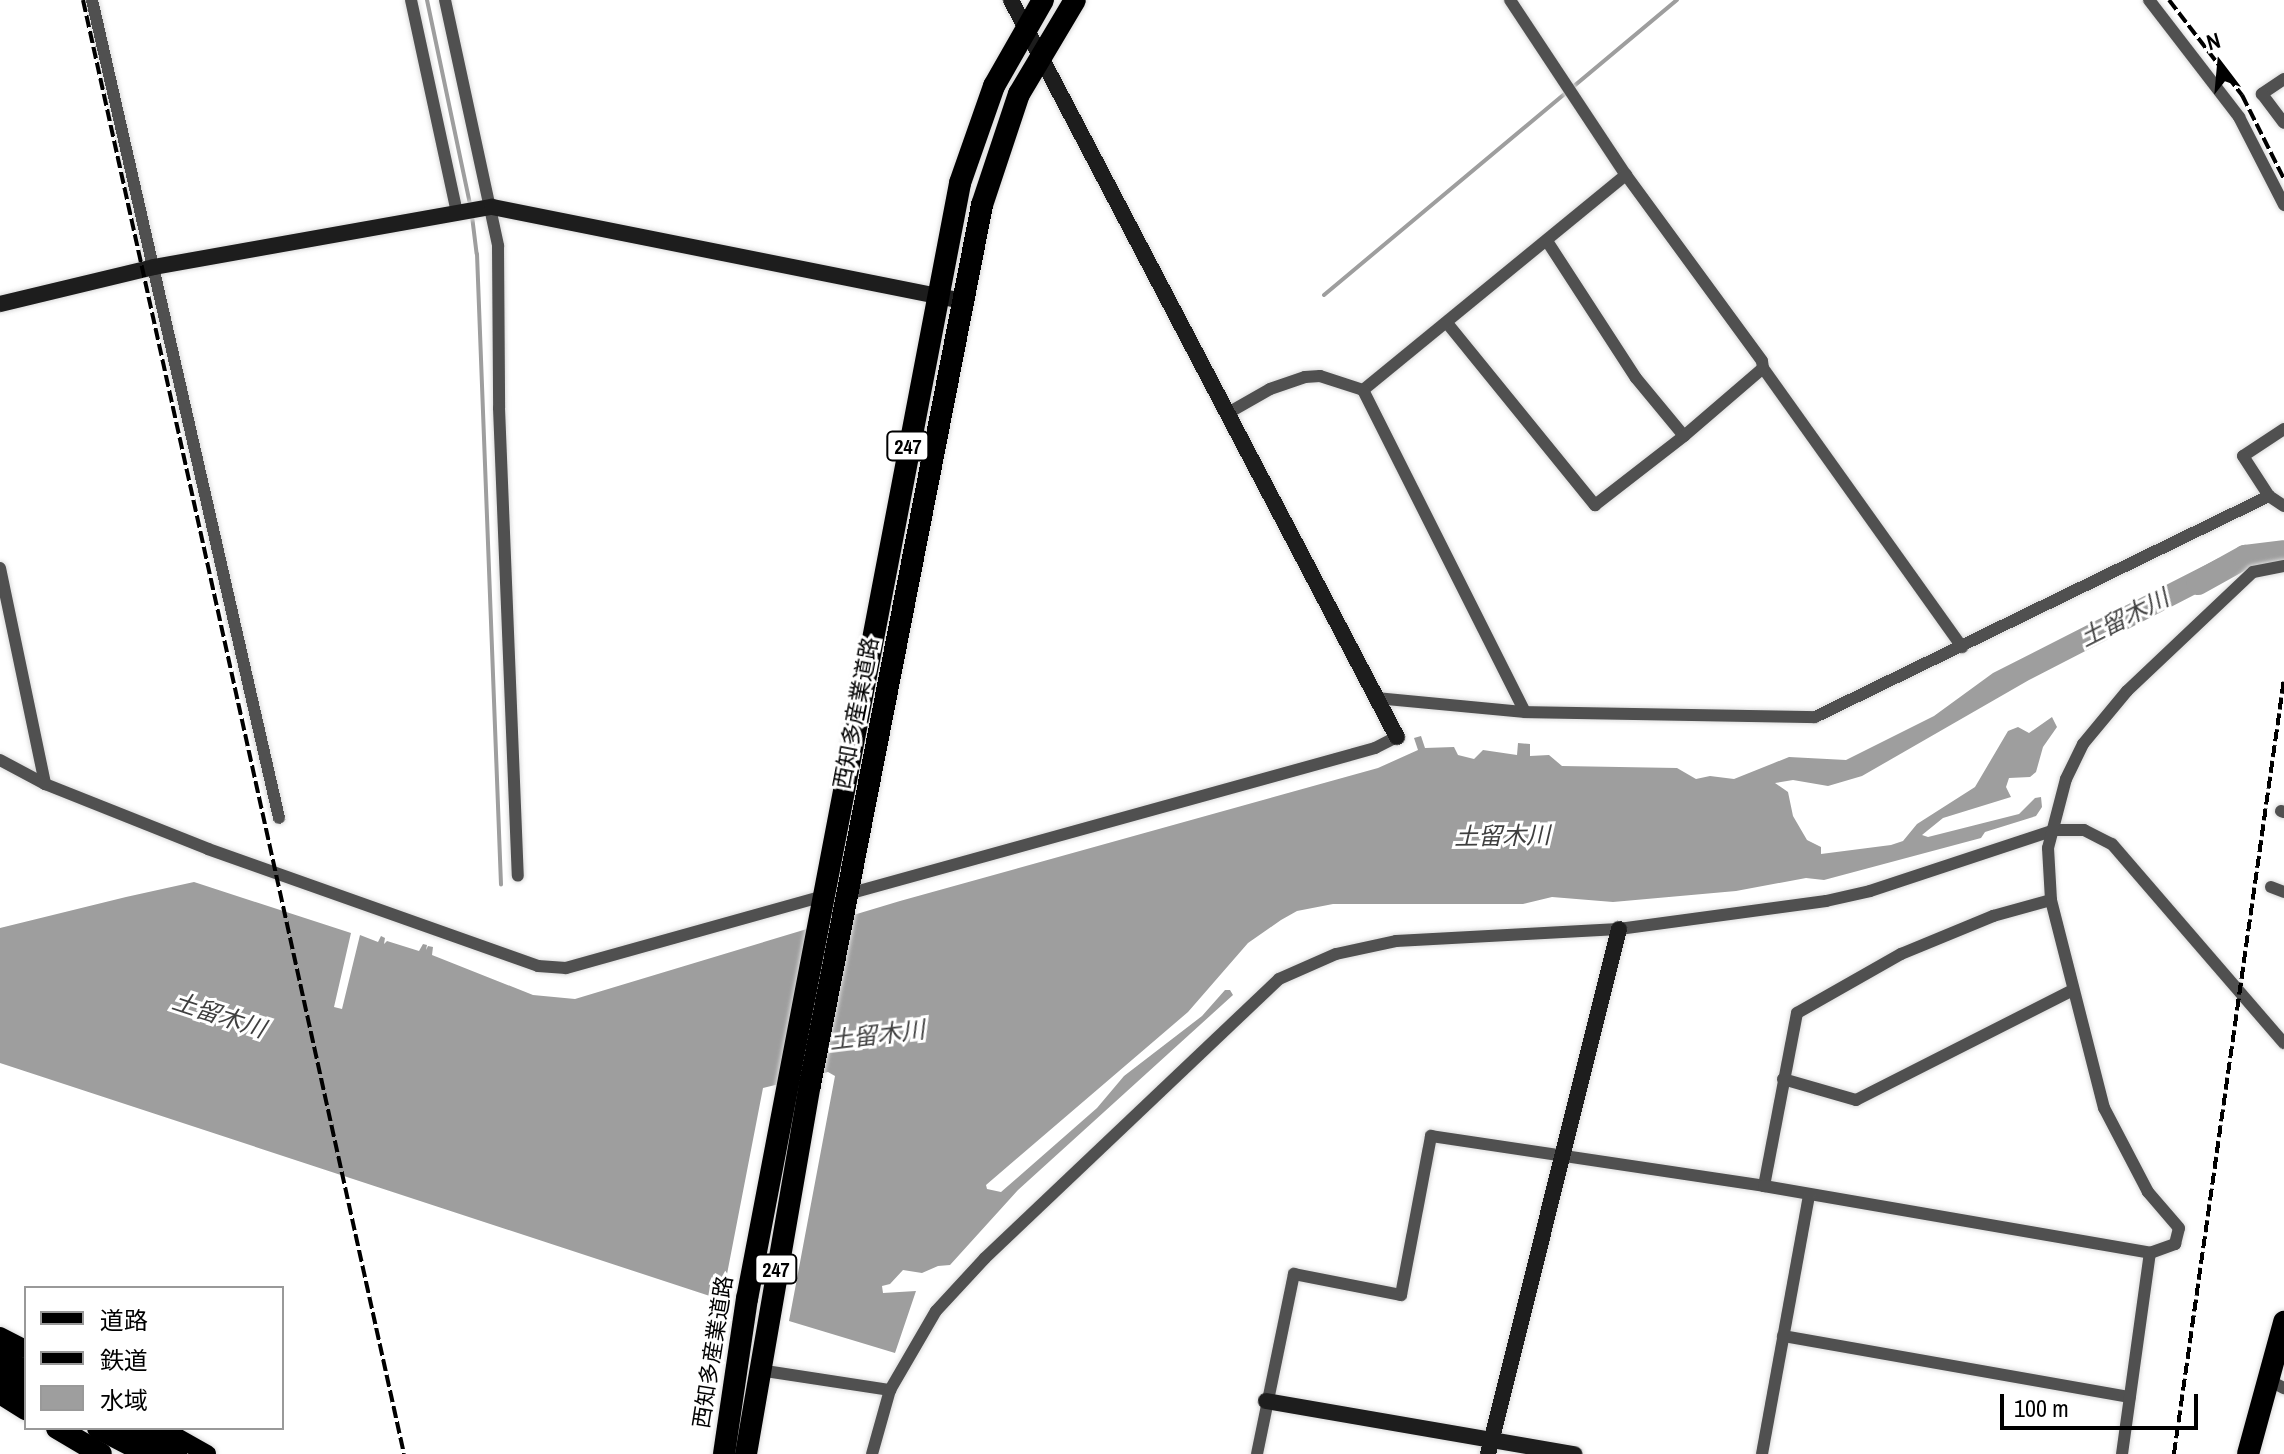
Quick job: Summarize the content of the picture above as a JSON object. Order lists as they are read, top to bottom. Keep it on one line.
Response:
{"streets":{"highway":["247","西知多産業道路"]},"water":["土留木川"],"legend":["道路","鉄道","水域"],"scale_bar":"100 m","north":"top"}
